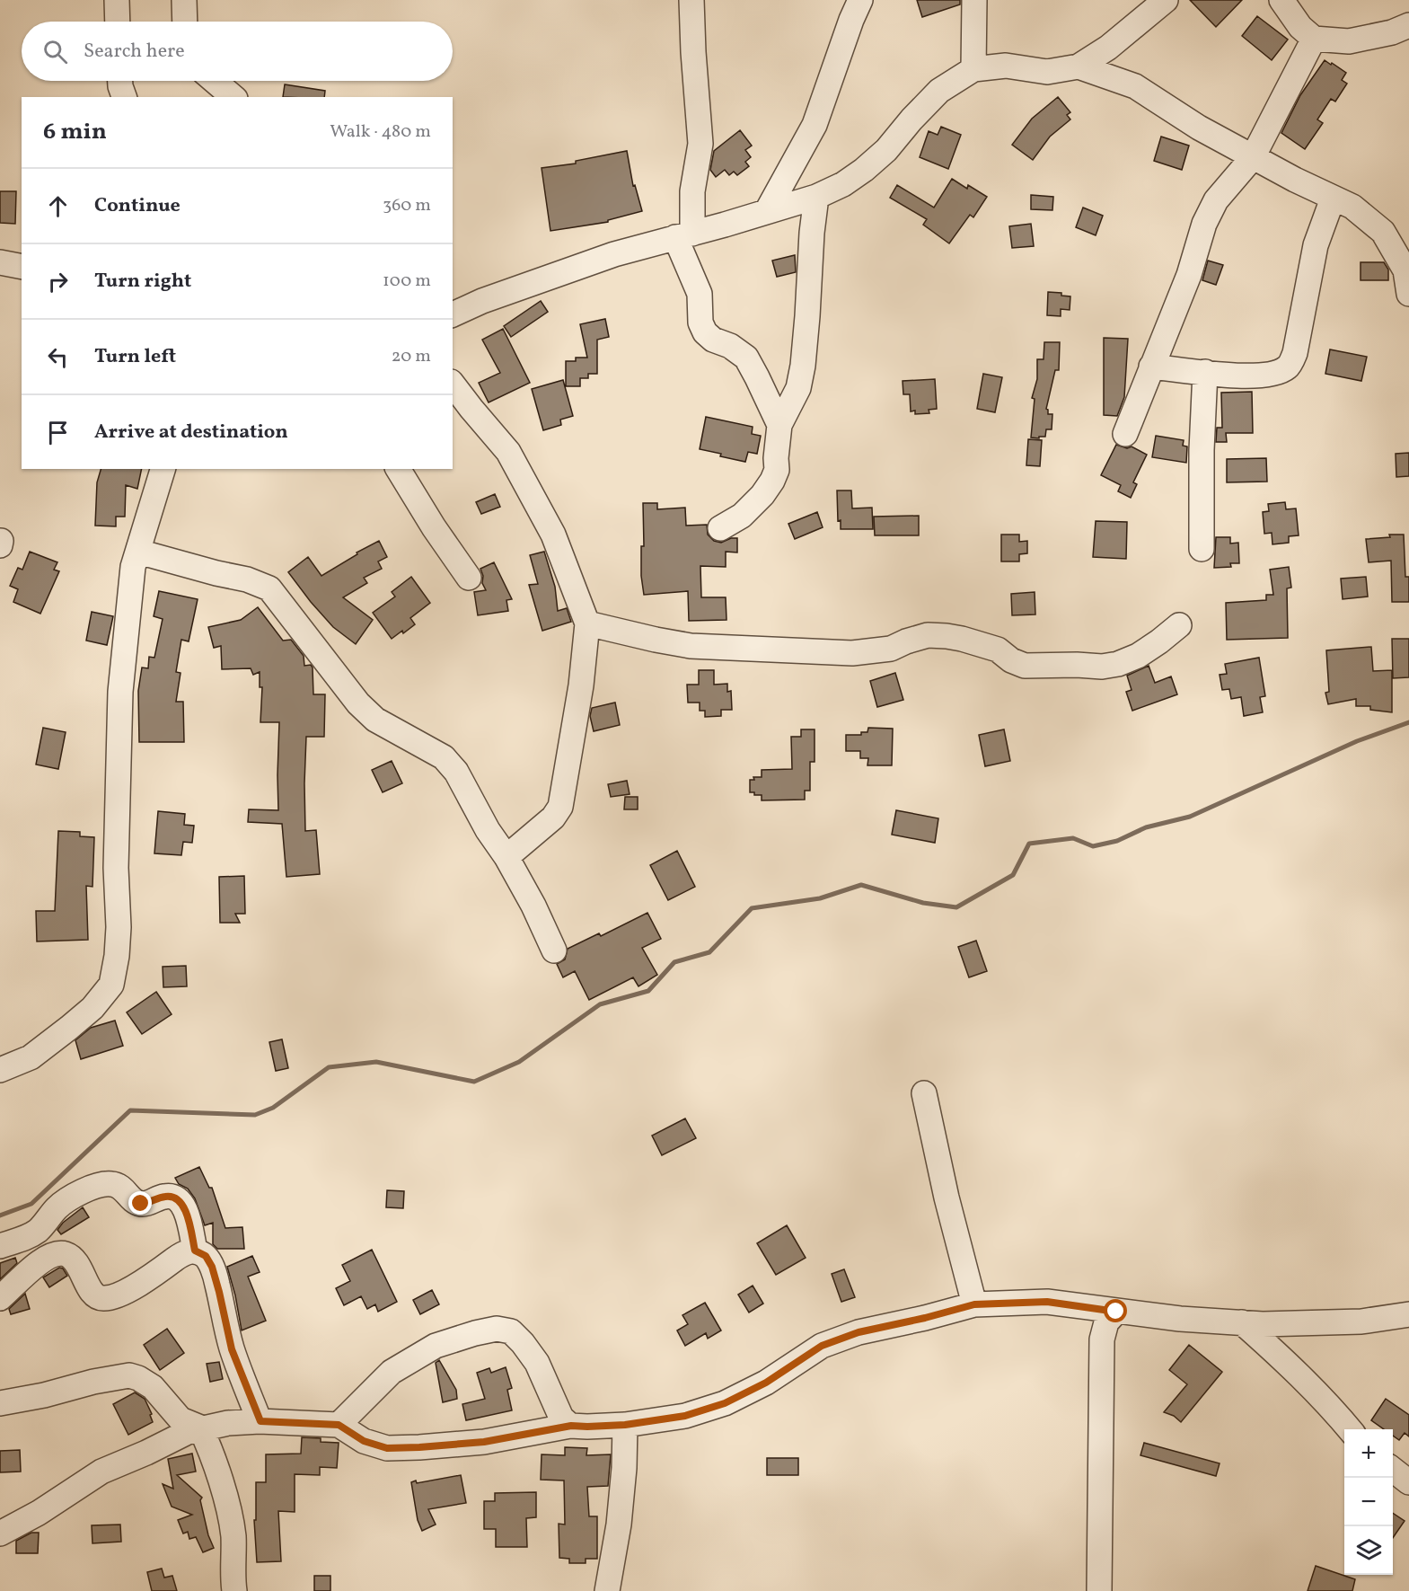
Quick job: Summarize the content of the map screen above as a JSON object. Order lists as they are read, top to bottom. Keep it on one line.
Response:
{"page":{"search":"Search here","heading":["6 min","Walk · 480 m"],"list":[["Continue","360 m"],["Turn right","100 m"],["Turn left","20 m"],"Arrive at destination"],"map_buttons":["+","−"]}}
